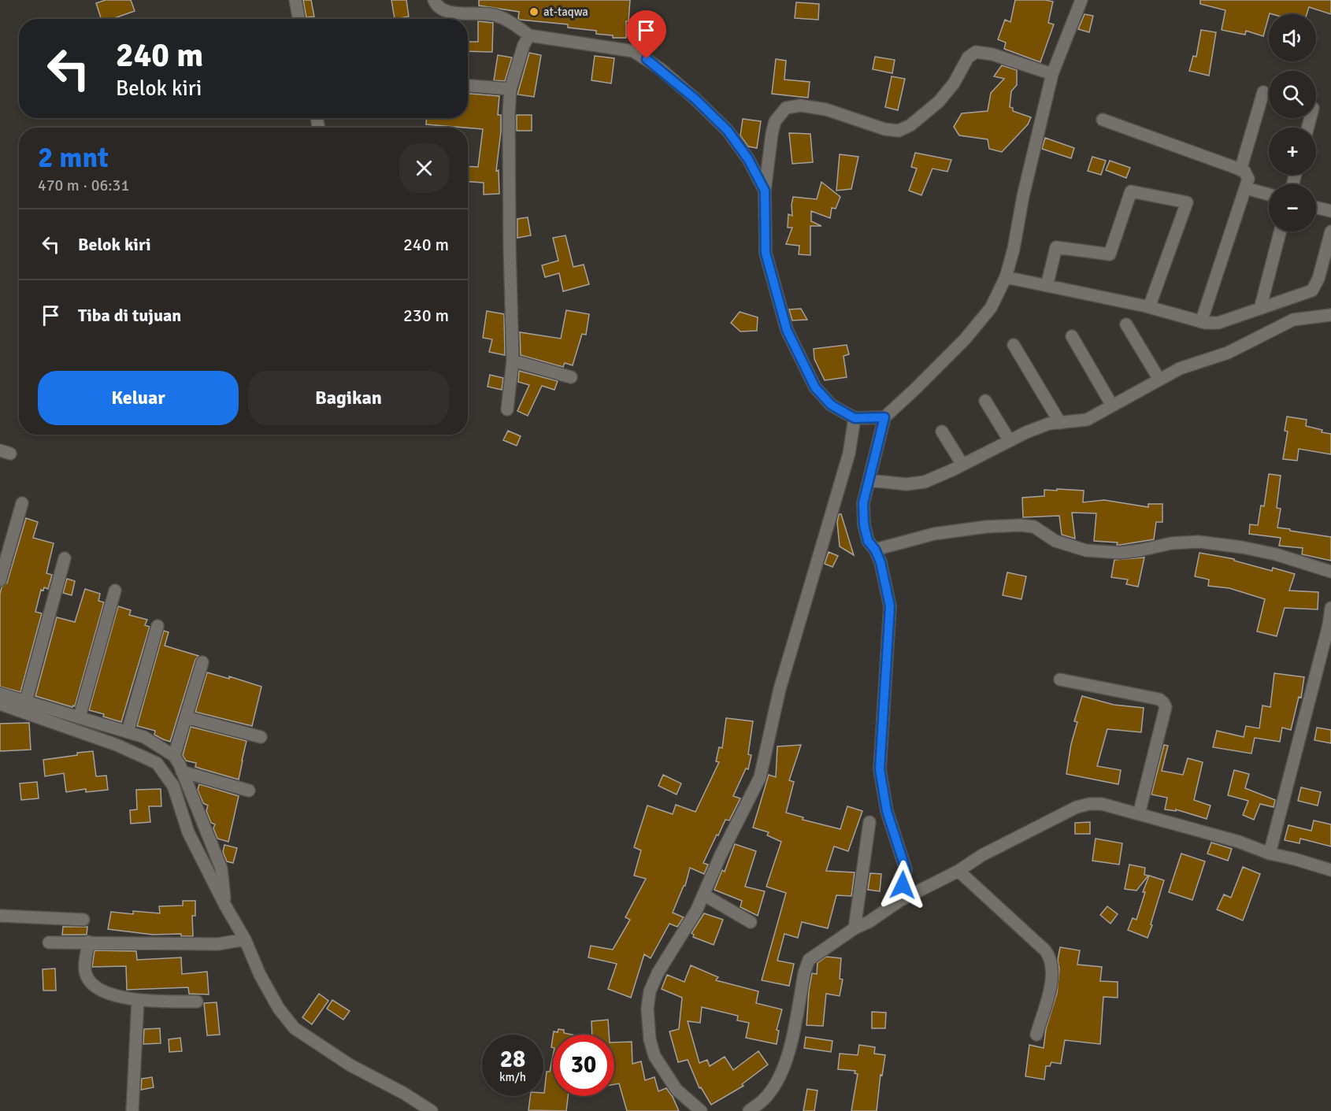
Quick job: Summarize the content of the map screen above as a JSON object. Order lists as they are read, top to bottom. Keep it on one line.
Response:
{"places":["at-taqwa"],"page":{"map_buttons":["+","−"],"turn":["240 m","Belok kiri"],"heading":["2 mnt","470 m · 06:31"],"list":[{"name":"Belok kiri","value":"240 m"},{"name":"Tiba di tujuan","value":"230 m"}],"buttons":["Keluar","Bagikan"],"speed":"28 km/h","limit":"30"}}
